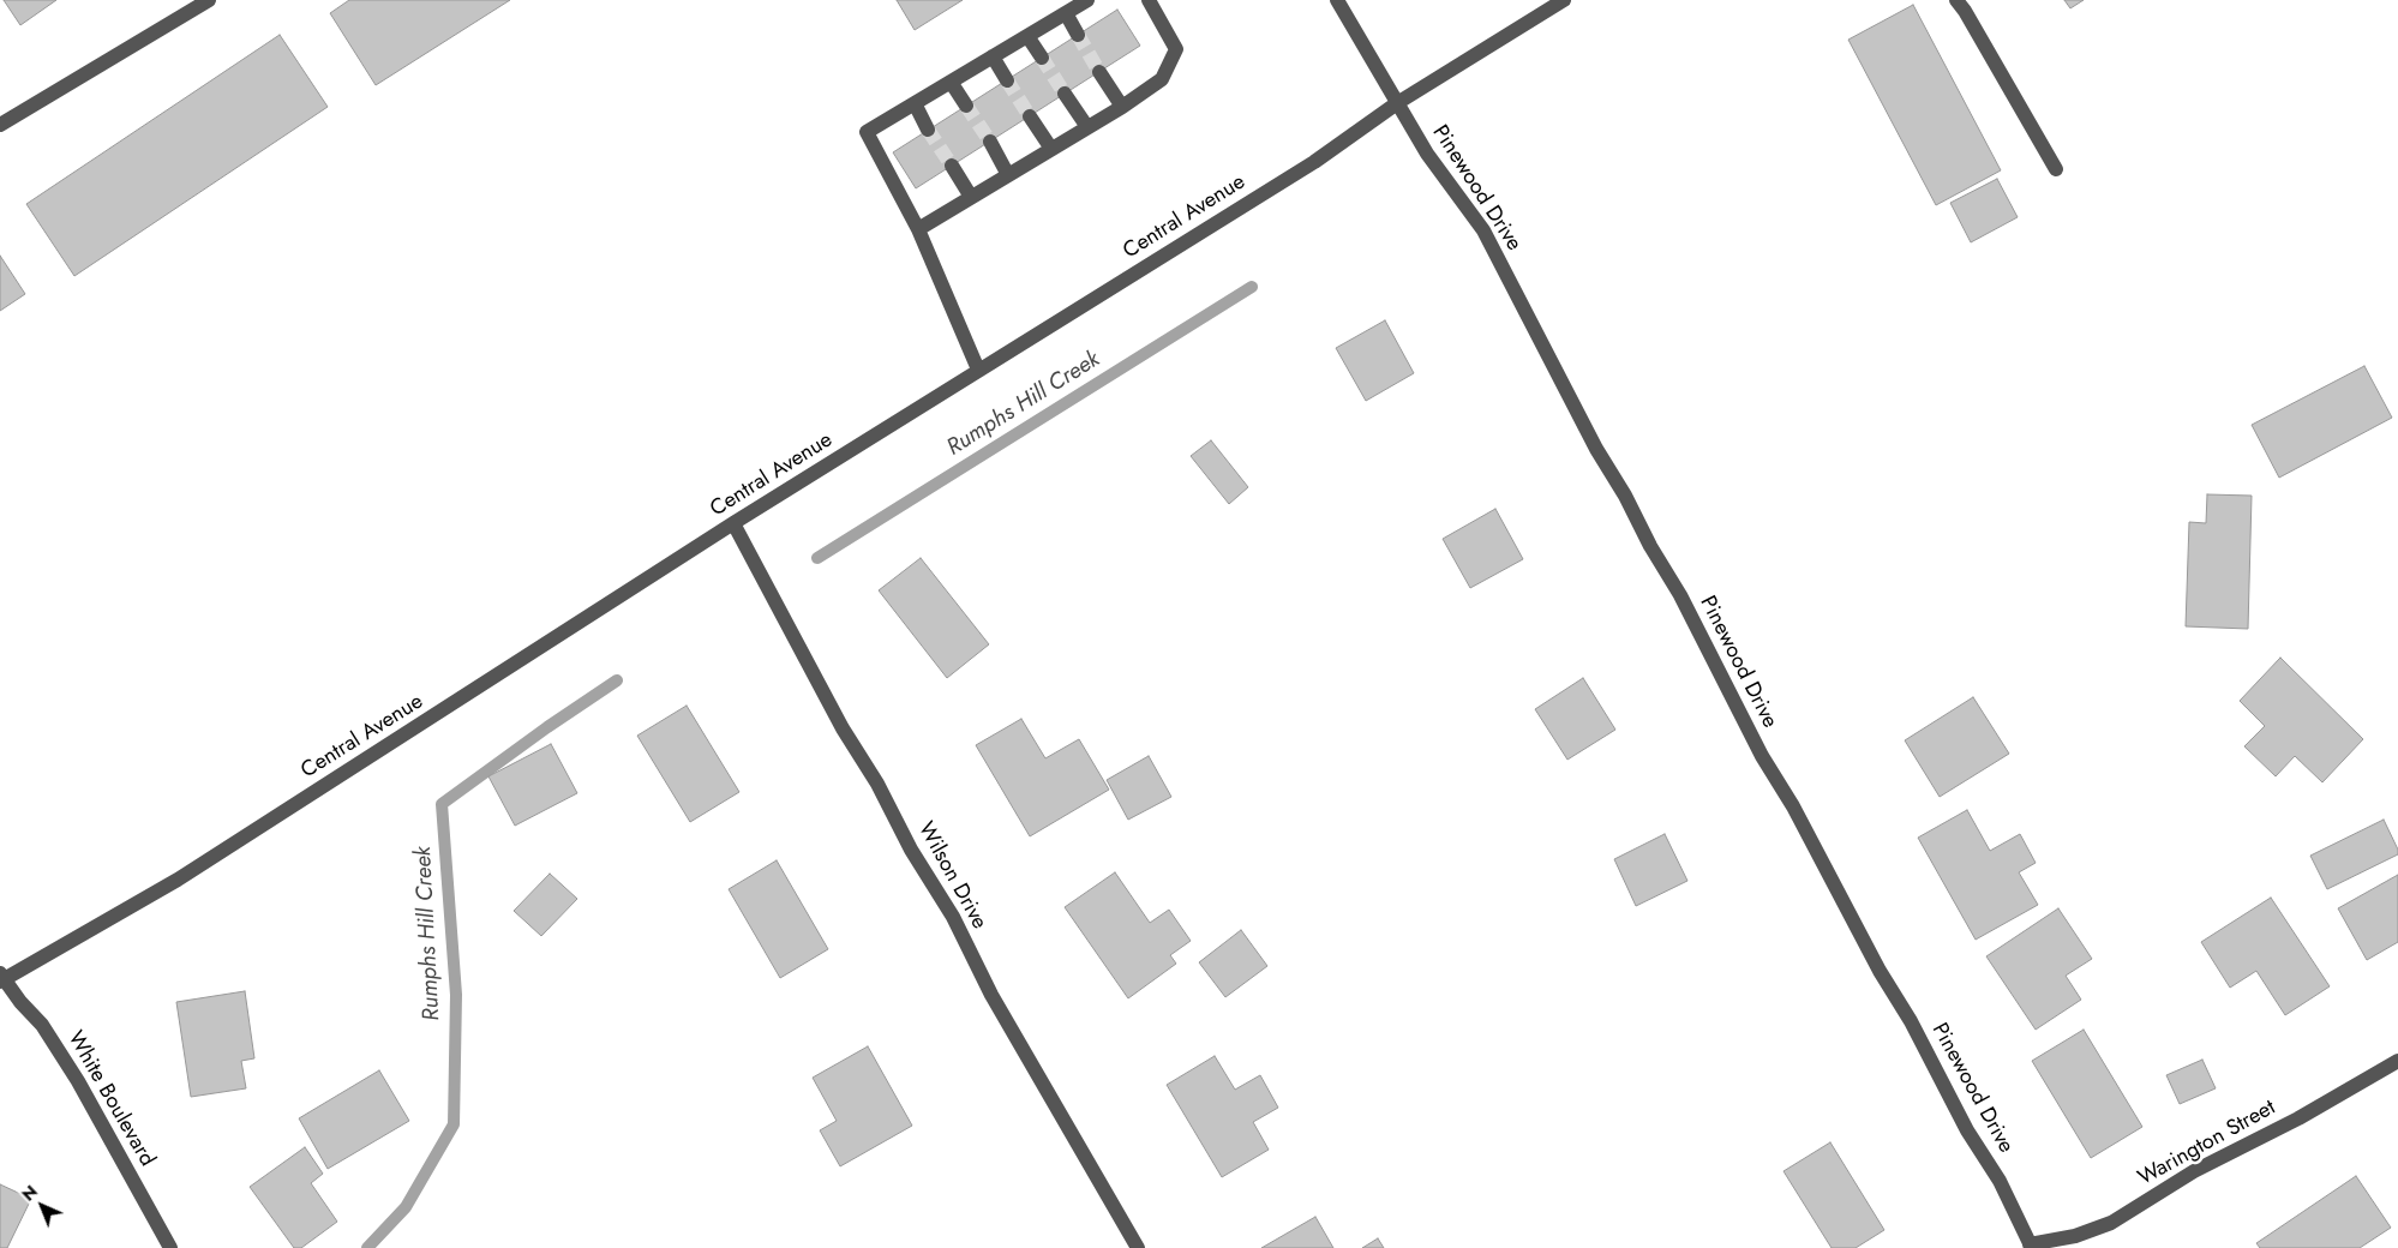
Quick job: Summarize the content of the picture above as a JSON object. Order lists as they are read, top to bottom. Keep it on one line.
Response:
{"streets":{"street":["Pinewood Drive","Central Avenue","Wilson Drive","White Boulevard","Warington Street"]},"crossings":[["Pinewood Drive","Central Avenue"],["Pinewood Drive","Warington Street"],["Central Avenue","Wilson Drive"],["Central Avenue","White Boulevard"]],"water":["Rumphs Hill Creek"],"north":"top left"}
